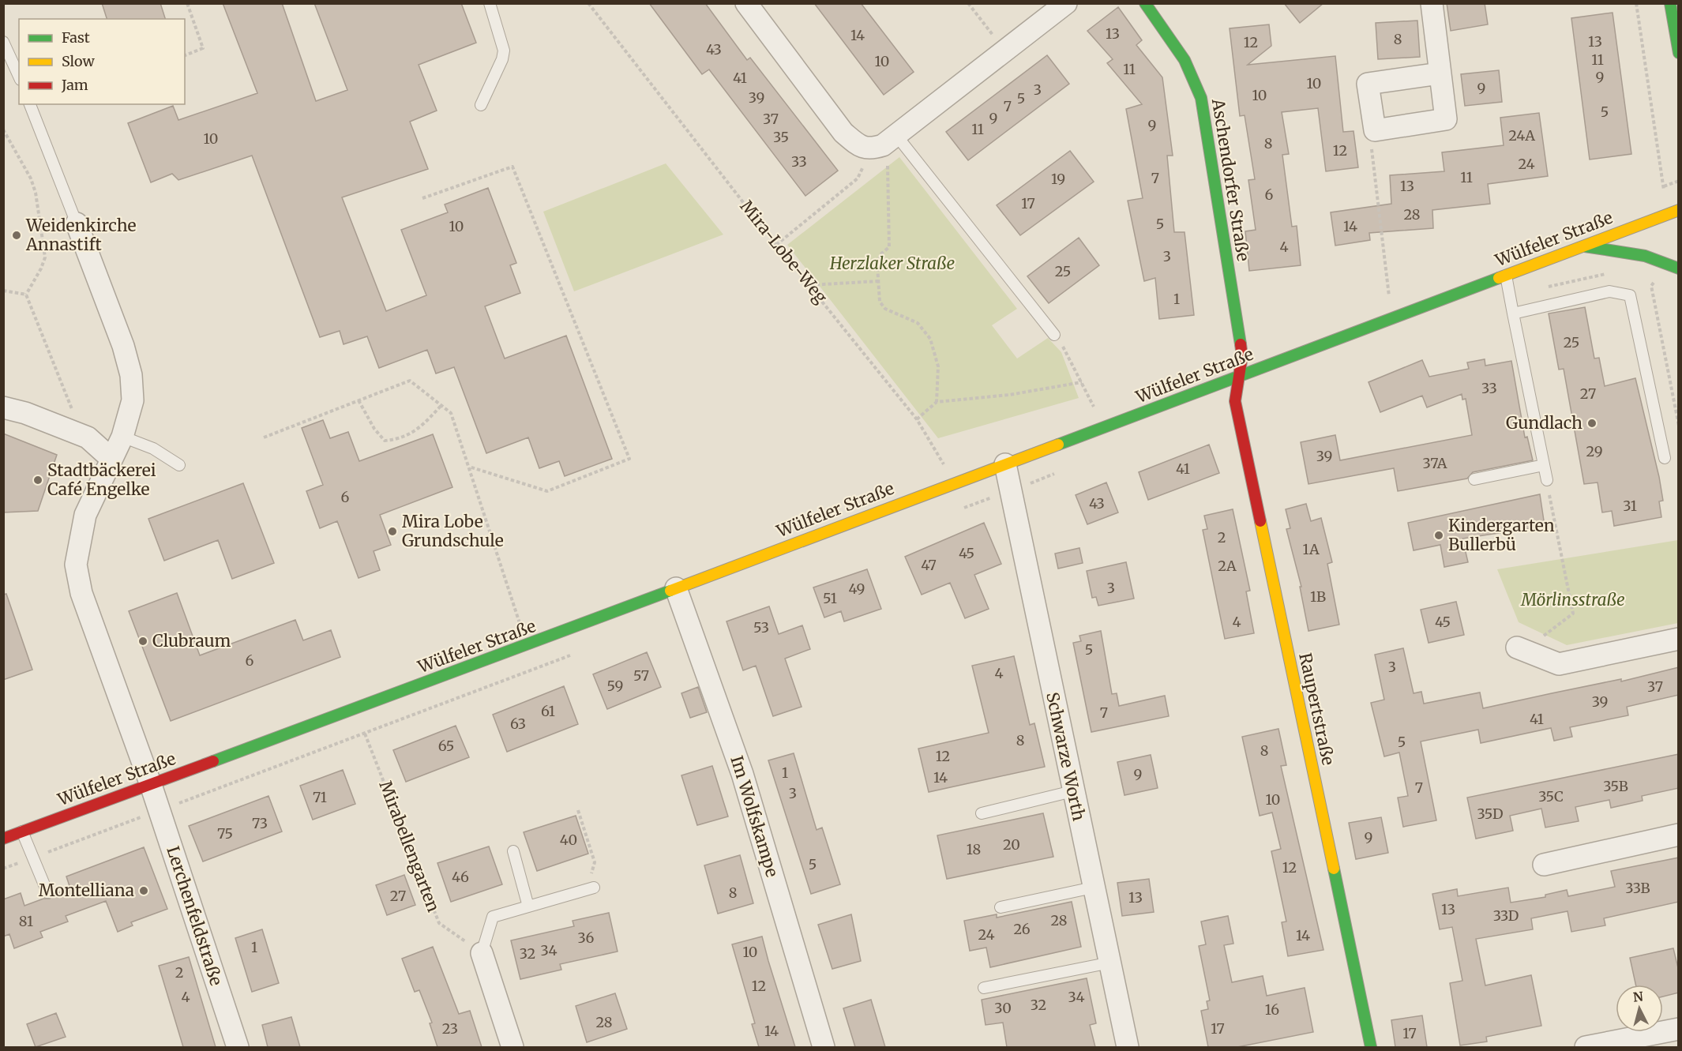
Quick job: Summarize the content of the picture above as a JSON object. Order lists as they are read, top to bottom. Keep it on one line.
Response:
{"streets":{"main road":["Aschendorfer Straße","Wülfeler Straße","Raupertstraße"],"street":["Schwarze Worth","Im Wolfskampe","Lerchenfeldstraße"],"path":["Mira-Lobe-Weg","Mirabellengarten"]},"crossings":[["Aschendorfer Straße","Wülfeler Straße"],["Aschendorfer Straße","Raupertstraße"],["Wülfeler Straße","Mira-Lobe-Weg"],["Wülfeler Straße","Raupertstraße"],["Wülfeler Straße","Schwarze Worth"],["Wülfeler Straße","Im Wolfskampe"],["Wülfeler Straße","Mirabellengarten"],["Wülfeler Straße","Lerchenfeldstraße"]],"parks":["Herzlaker Straße","Mörlinsstraße"],"places":["Weidenkirche Annastift","Gundlach","Stadtbäckerei Café Engelke","Mira Lobe Grundschule","Kindergarten Bullerbü","Clubraum","Montelliana"],"house_numbers":["13","14","8","13","12","43","11","10","11","9","41","10","9","3","10","39","5","7","5","9","37","9","11","24A","35","10","8","12","33","24","11","7","19","13","6","17","28","5","10","14","4","3","25","1","25","33","27","29","39","37A","41","6","43","31","2","1A","45","47","2A","3","49","1B","51","4","45","53","5","6","3","4","57","59","37","39","61","7","41","63","8","5","65","8","12","1","9","14","35B","7","3","35C","71","10","35D","73","75","9","40","20","18","5","12","46","33B","8","27","13","13","33D","28","81","26","24","14","36","1","34","10","32","2","12","4","34","32","30","16","28","23","17","14","17"],"legend":["Fast","Slow","Jam"],"north":"top"}
